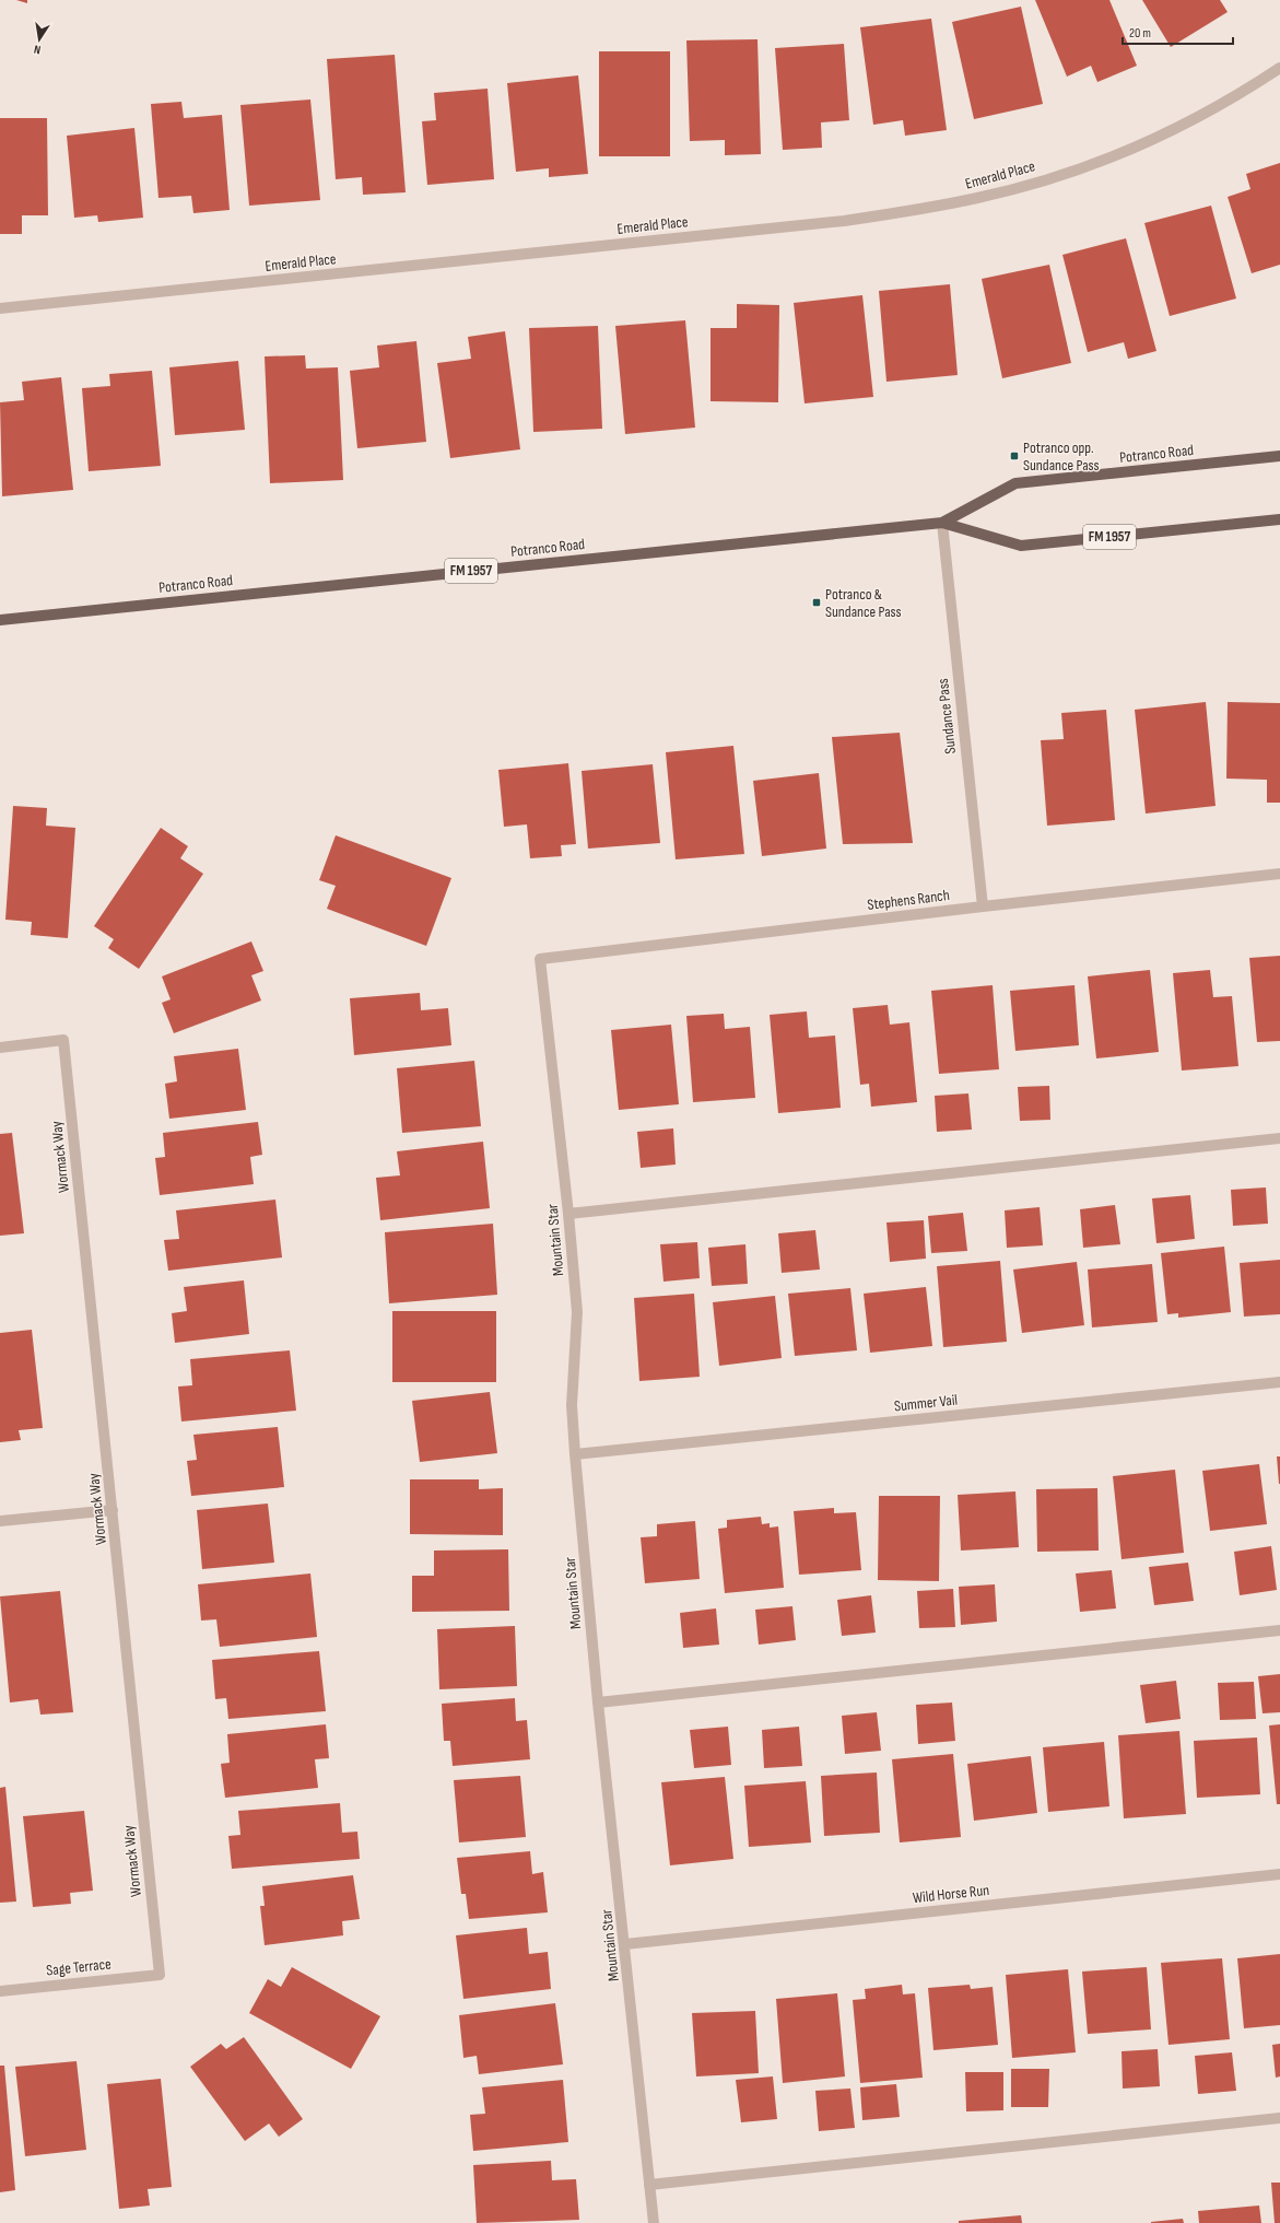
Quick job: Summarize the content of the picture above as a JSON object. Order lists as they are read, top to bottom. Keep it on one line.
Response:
{"streets":{"main road":["Potranco Road","FM 1957"],"street":["Emerald Place","Sundance Pass","Stephens Ranch","Wormack Way","Mountain Star","Summer Vail","Wild Horse Run","Sage Terrace"]},"crossings":[["Potranco Road","Sundance Pass"],["Sundance Pass","Stephens Ranch"],["Stephens Ranch","Mountain Star"],["Wormack Way","Sage Terrace"],["Mountain Star","Summer Vail"],["Mountain Star","Wild Horse Run"]],"places":{"transit":["Potranco opp. Sundance Pass","Potranco & Sundance Pass"]},"scale_bar":"20 m","north":"bottom"}
